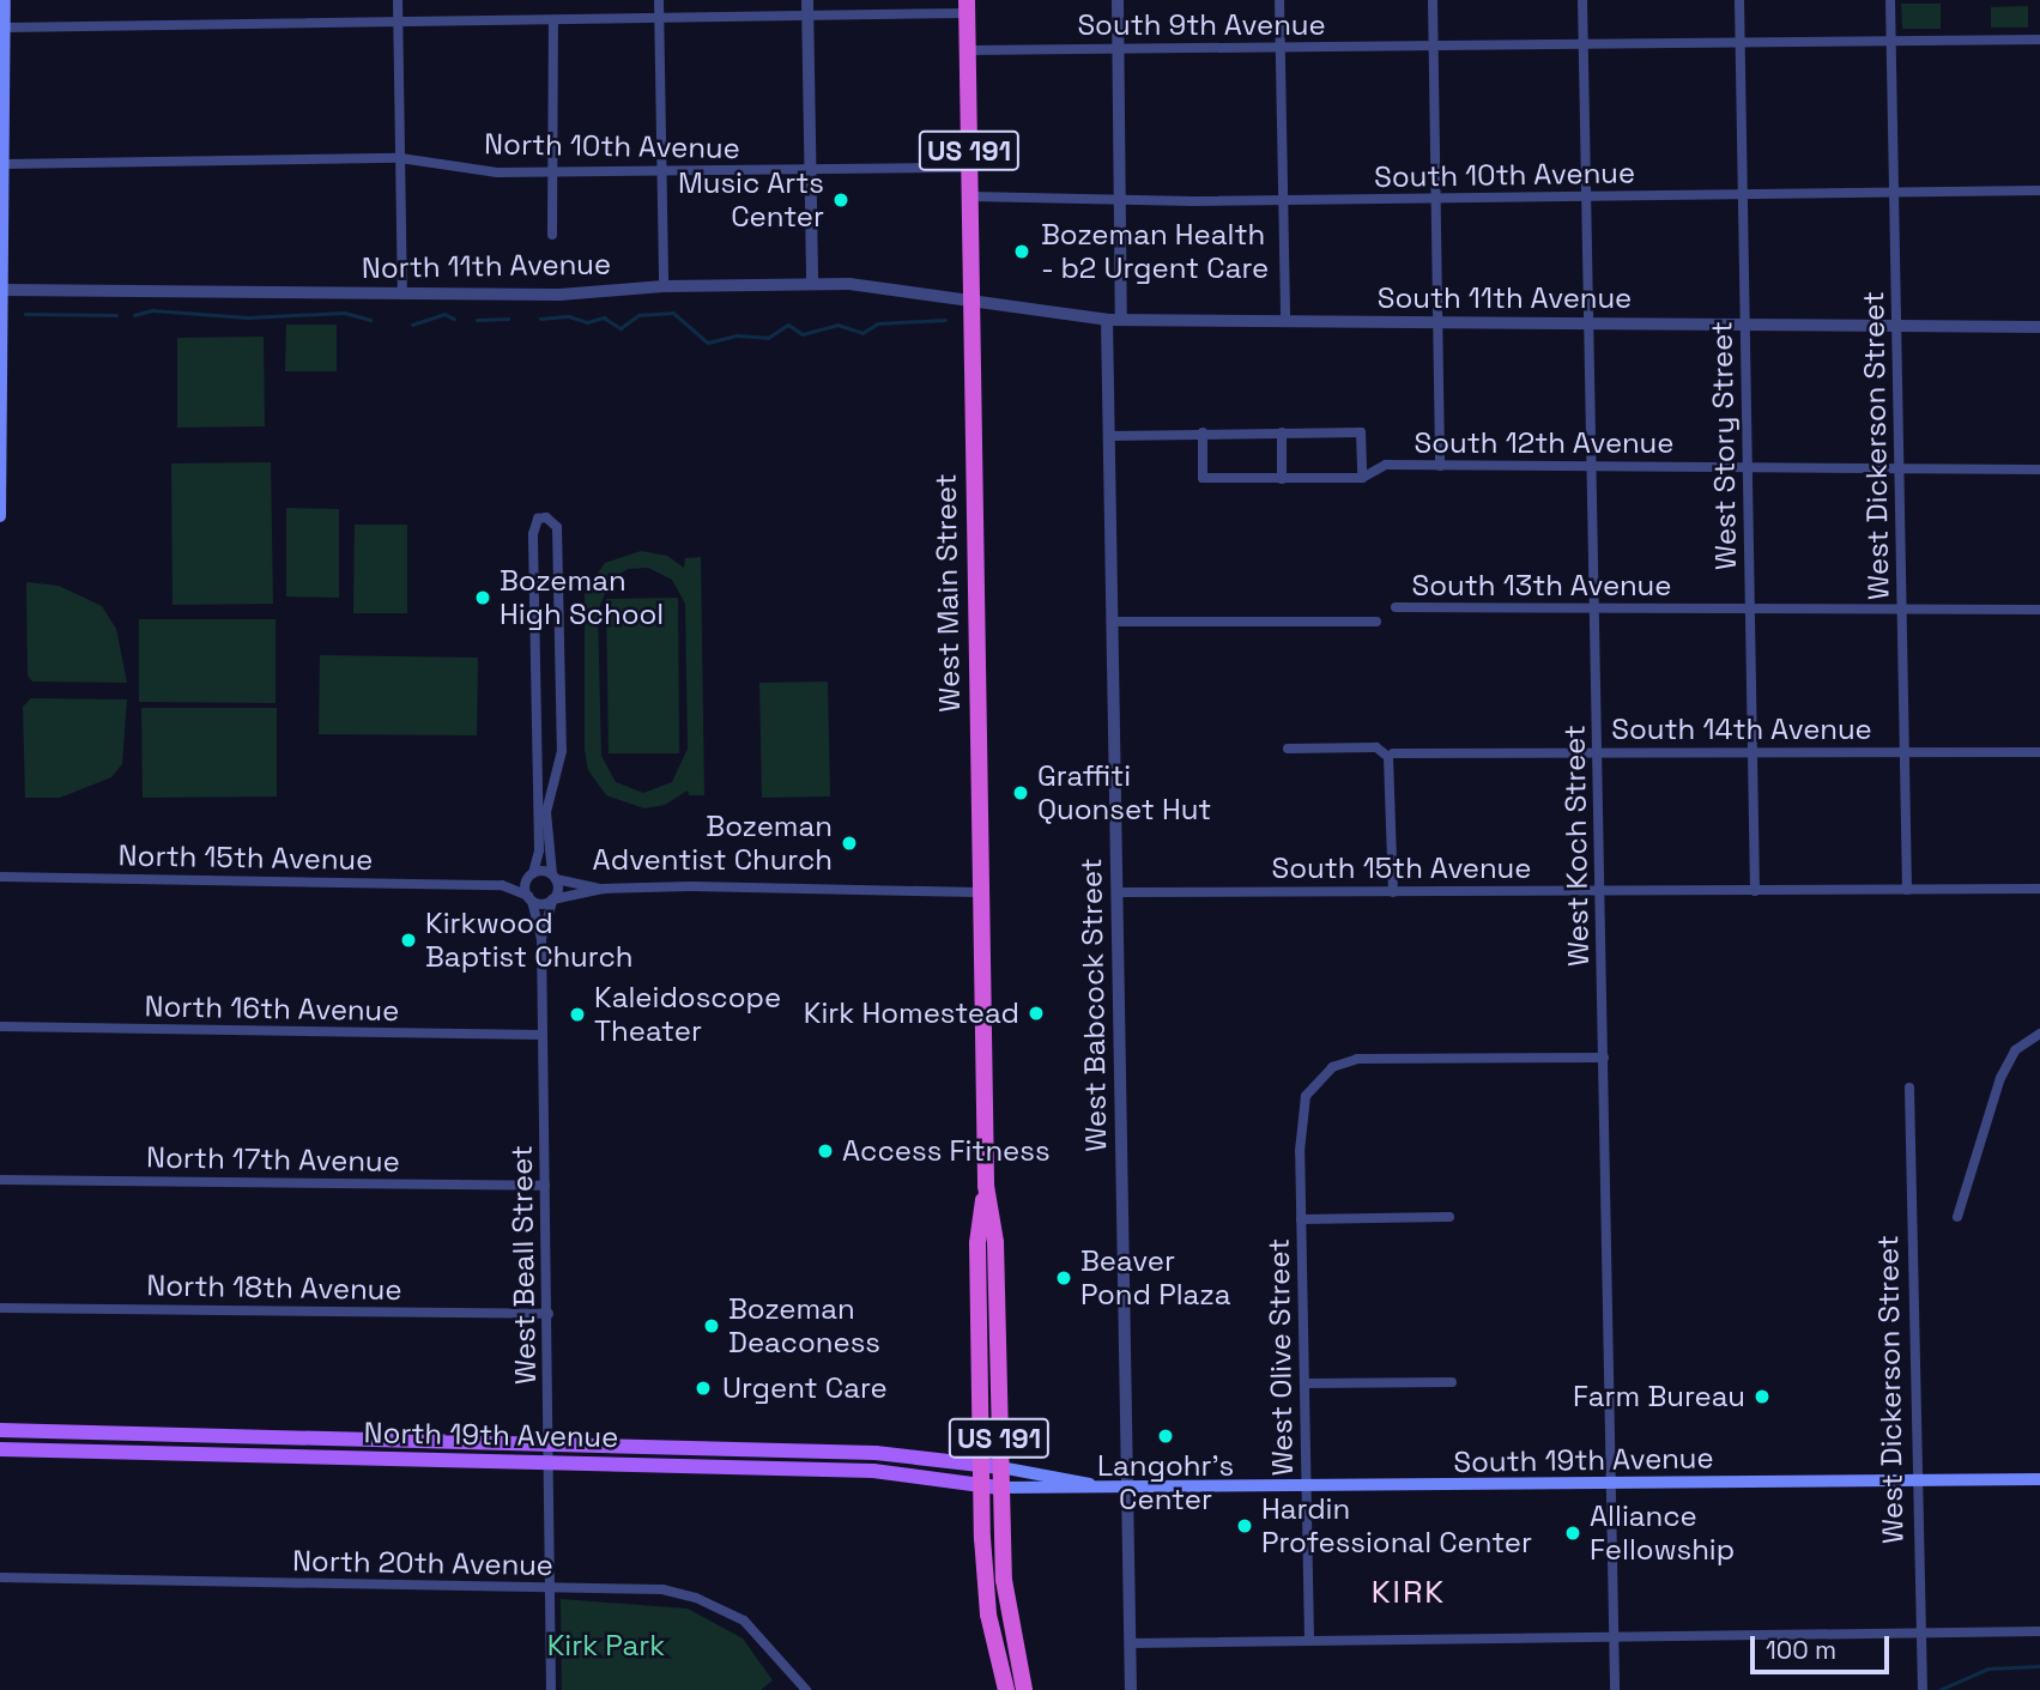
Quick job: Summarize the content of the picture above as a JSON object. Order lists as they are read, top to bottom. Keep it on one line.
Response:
{"streets":{"highway":["US 191","West Main Street"],"main road":["North 19th Avenue","South 19th Avenue"],"street":["South 9th Avenue","North 10th Avenue","South 10th Avenue","North 11th Avenue","South 11th Avenue","South 12th Avenue","West Story Street","West Dickerson Street","South 13th Avenue","South 14th Avenue","West Koch Street","North 15th Avenue","South 15th Avenue","West Babcock Street","North 16th Avenue","North 17th Avenue","West Beall Street","North 18th Avenue","West Olive Street","North 20th Avenue"]},"crossings":[["South 9th Avenue","West Story Street"],["South 9th Avenue","West Dickerson Street"],["South 9th Avenue","West Main Street"],["South 9th Avenue","West Koch Street"],["North 10th Avenue","West Main Street"],["South 10th Avenue","West Story Street"],["South 10th Avenue","West Dickerson Street"],["South 10th Avenue","West Main Street"],["South 10th Avenue","West Koch Street"],["North 11th Avenue","South 11th Avenue"],["North 11th Avenue","West Main Street"],["South 11th Avenue","West Story Street"],["South 11th Avenue","West Dickerson Street"],["South 11th Avenue","West Main Street"],["South 11th Avenue","West Koch Street"],["South 11th Avenue","West Babcock Street"],["South 12th Avenue","West Story Street"],["South 12th Avenue","West Dickerson Street"],["South 12th Avenue","West Koch Street"],["West Story Street","South 13th Avenue"],["West Story Street","South 14th Avenue"],["West Story Street","South 15th Avenue"],["West Dickerson Street","South 13th Avenue"],["West Dickerson Street","South 14th Avenue"],["West Dickerson Street","South 15th Avenue"],["West Dickerson Street","South 19th Avenue"],["South 13th Avenue","West Koch Street"],["West Main Street","North 19th Avenue"],["West Main Street","South 19th Avenue"],["South 14th Avenue","West Koch Street"],["West Koch Street","South 15th Avenue"],["West Koch Street","West Olive Street"],["West Koch Street","South 19th Avenue"],["North 15th Avenue","West Beall Street"],["South 15th Avenue","West Babcock Street"],["West Babcock Street","South 19th Avenue"],["North 16th Avenue","West Beall Street"],["North 17th Avenue","West Beall Street"],["West Beall Street","North 18th Avenue"],["West Beall Street","North 19th Avenue"],["West Beall Street","North 20th Avenue"],["West Olive Street","South 19th Avenue"],["North 19th Avenue","South 19th Avenue"]],"districts":["KIRK"],"parks":["Kirk Park"],"places":["Music Arts Center","Bozeman Health - b2 Urgent Care","Bozeman High School","Graffiti Quonset Hut","Bozeman Adventist Church","Kirkwood Baptist Church","Kirk Homestead","Kaleidoscope Theater","Access Fitness","Beaver Pond Plaza","Bozeman Deaconess","Urgent Care","Farm Bureau","Langohr's Center","Hardin Professional Center","Alliance Fellowship"],"scale_bar":"100 m"}
